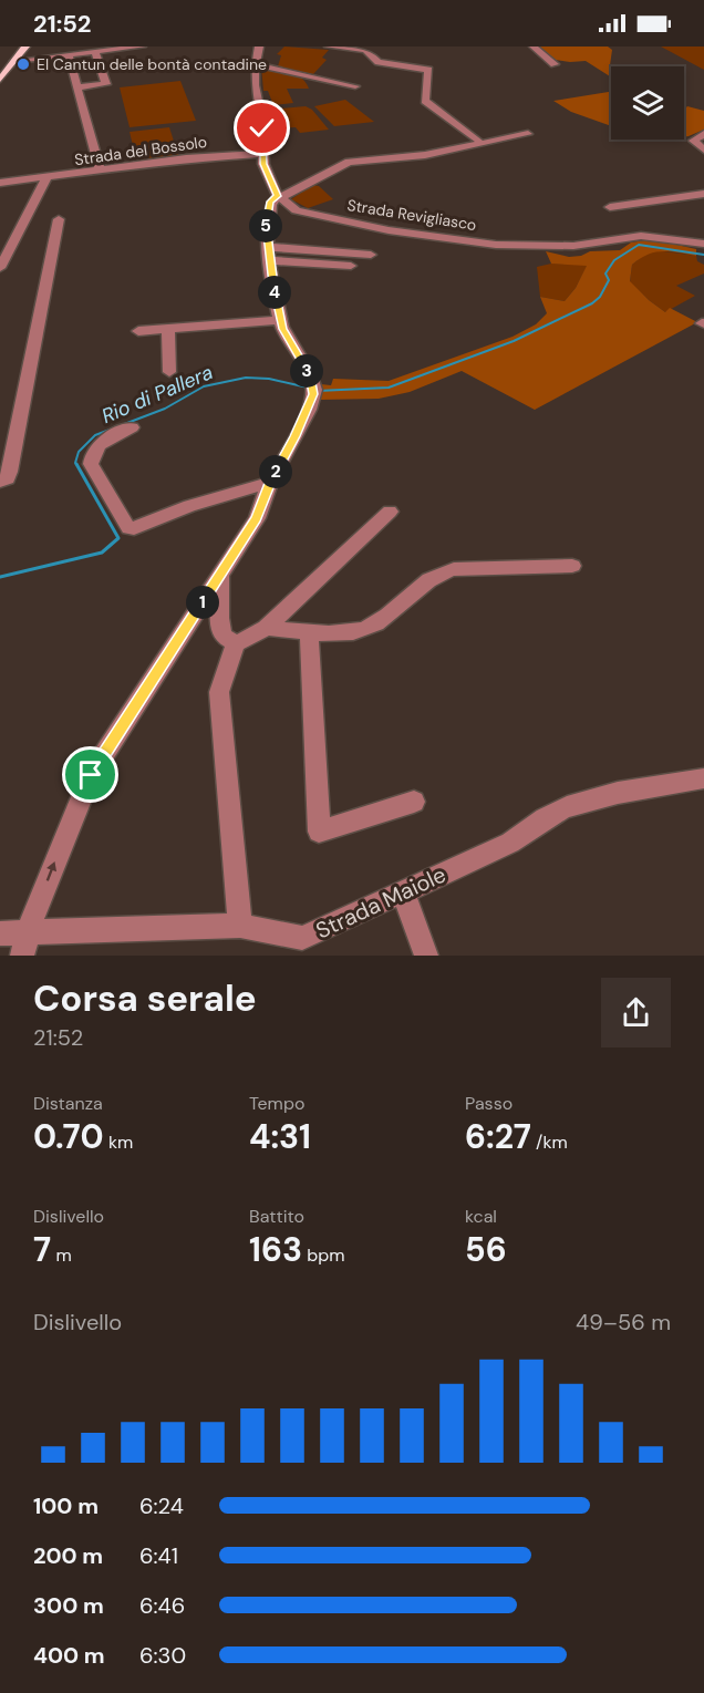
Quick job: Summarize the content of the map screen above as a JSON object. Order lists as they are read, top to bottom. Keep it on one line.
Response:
{"streets":{"street":["Strada del Bossolo","Strada Revigliasco","Strada Maiole"]},"water":["Rio di Pallera"],"places":["El Cantun delle bontà contadine"],"page":{"status":"21:52","pins":["5","4","3","2","1"],"heading":["Corsa serale","21:52"],"stats":[["Distanza","0.70 km"],["Tempo","4:31"],["Passo","6:27 /km"],["Dislivello","7 m"],["Battito","163 bpm"],["kcal","56"]],"chart":["Dislivello","49–56 m"],"list":[{"name":"100 m","note":"6:24"},{"name":"200 m","note":"6:41"},{"name":"300 m","note":"6:46"},{"name":"400 m","note":"6:30"}]}}
